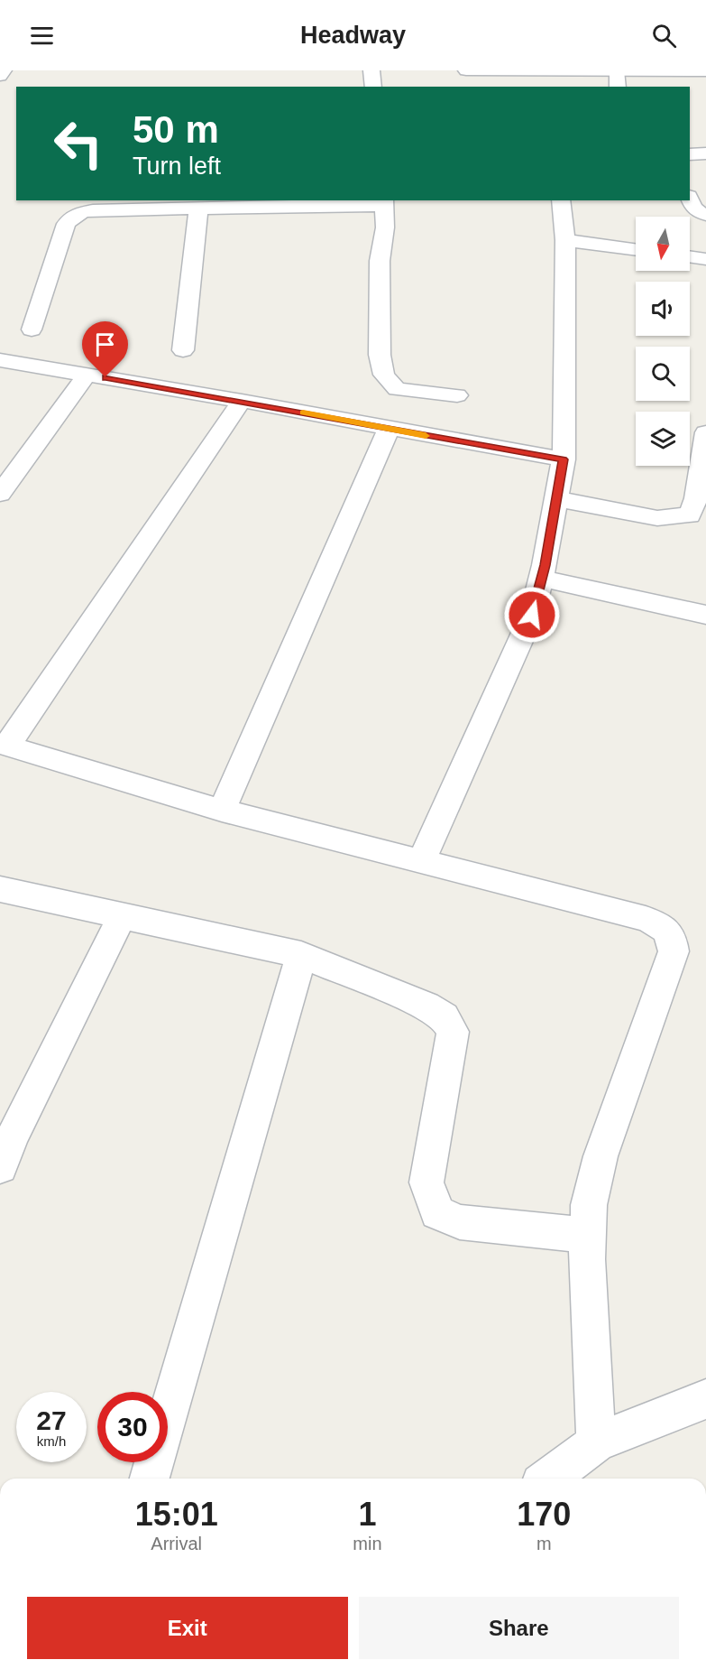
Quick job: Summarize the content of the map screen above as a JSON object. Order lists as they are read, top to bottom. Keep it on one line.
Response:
{"north":"bottom","page":{"header":"Headway","turn":["50 m","Turn left"],"speed":"27 km/h","limit":"30","eta":["15:01","Arrival","1","min","170","m"],"buttons":["Exit","Share"]}}
